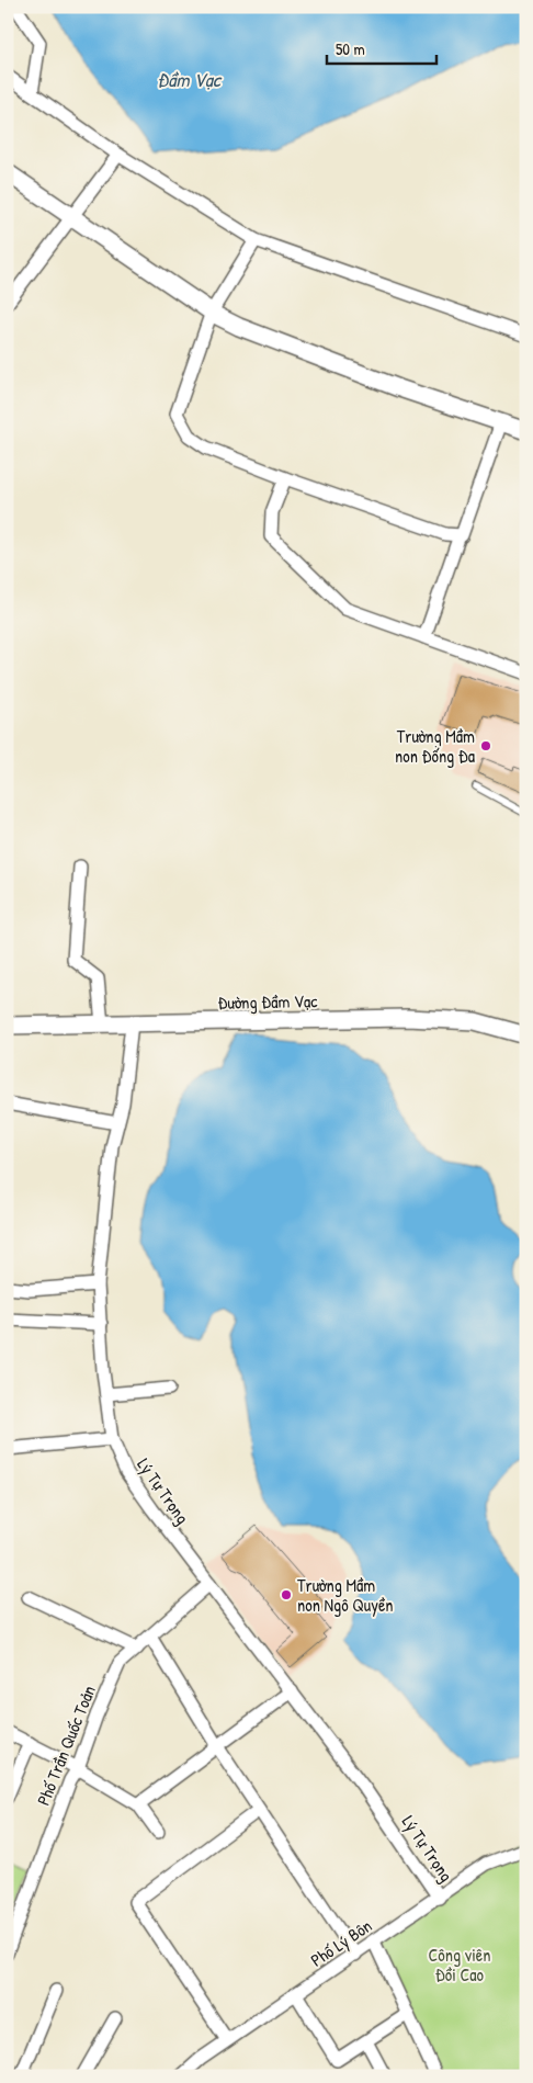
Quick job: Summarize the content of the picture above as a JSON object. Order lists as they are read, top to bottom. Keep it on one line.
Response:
{"streets":{"street":["Đường Đầm Vạc","Lý Tự Trọng","Phố Trần Quốc Toản","Phố Lý Bôn"]},"crossings":[["Đường Đầm Vạc","Lý Tự Trọng"],["Lý Tự Trọng","Phố Trần Quốc Toản"],["Lý Tự Trọng","Phố Lý Bôn"]],"water":["Đầm Vạc"],"parks":["Công viên Đồi Cao"],"places":["Trường Mầm non Đống Đa","Trường Mầm non Ngô Quyền"],"scale_bar":"50 m"}
